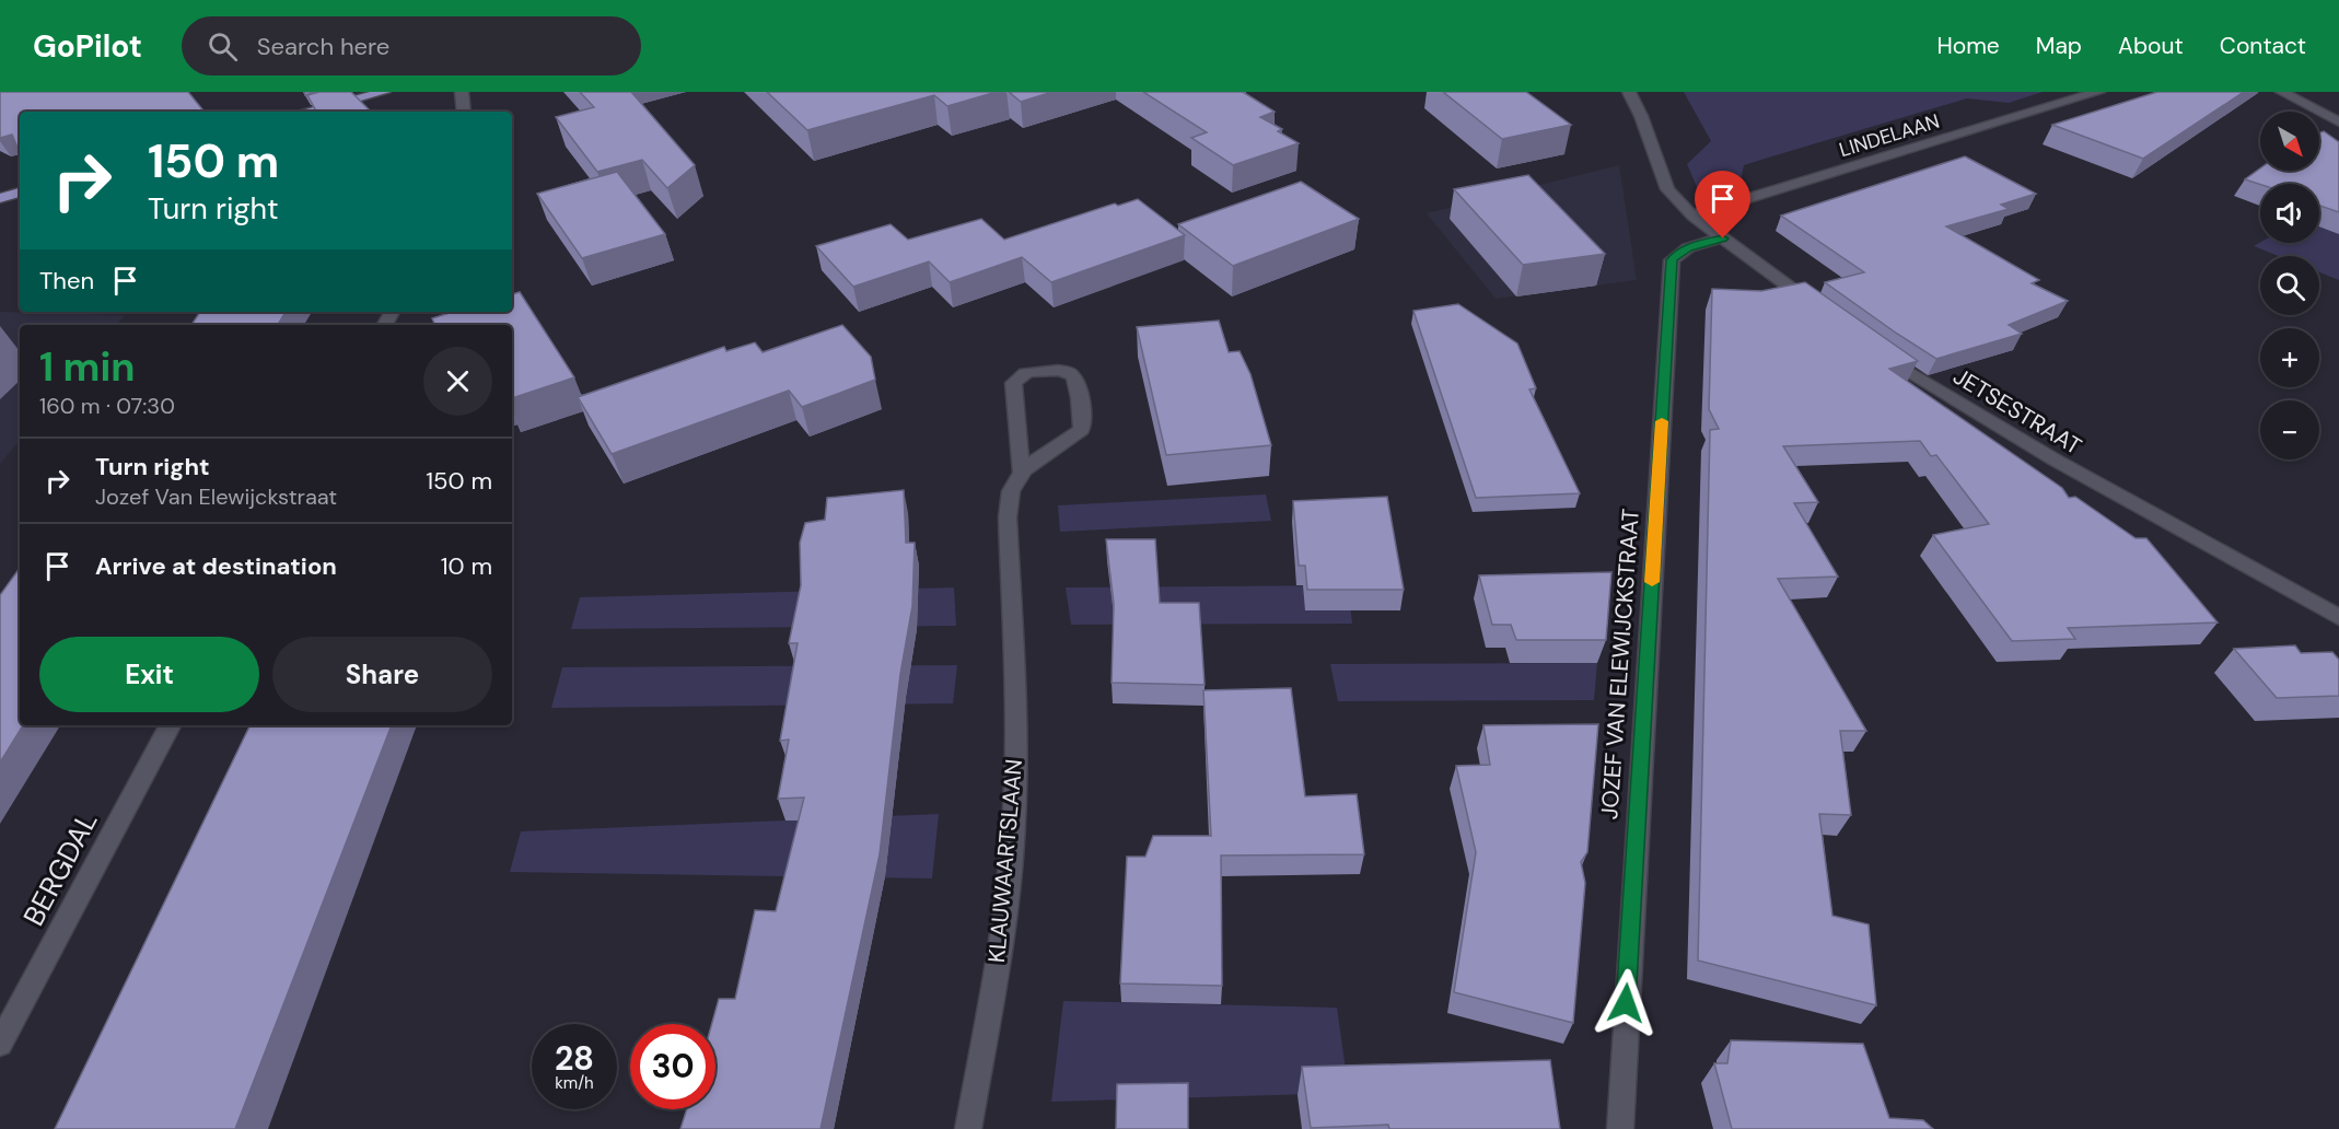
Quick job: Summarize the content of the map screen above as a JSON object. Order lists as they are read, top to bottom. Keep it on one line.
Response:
{"streets":{"street":["LINDELAAN","JETSESTRAAT","JOZEF VAN ELEWIJCKSTRAAT","KLAUWAARTSLAAN","BERGDAL"]},"north":"bottom right","page":{"header":"GoPilot","search":"Search here","nav":["Home","Map","About","Contact"],"map_buttons":["+","−"],"turn":["150 m","Turn right"],"then":"Then","heading":["1 min","160 m · 07:30"],"list":[{"name":"Turn right","note":"Jozef Van Elewijckstraat","value":"150 m"},{"name":"Arrive at destination","value":"10 m"}],"buttons":["Exit","Share"],"speed":"28 km/h","limit":"30"}}
